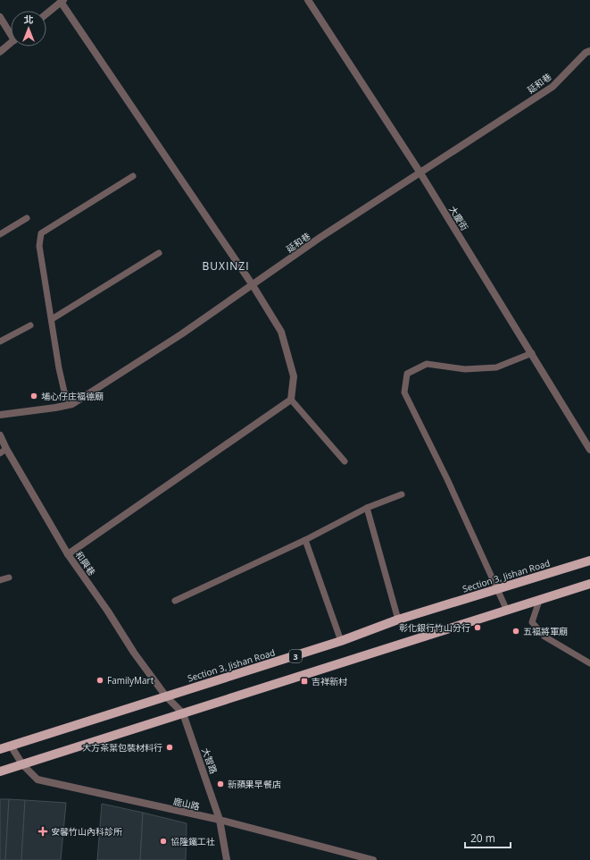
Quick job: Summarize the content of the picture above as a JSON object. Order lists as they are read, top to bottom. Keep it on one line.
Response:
{"streets":{"main road":["Section 3, Jishan Road","3"],"street":["延和巷","大慶街","和興巷","大智路","鹿山路"]},"crossings":[["延和巷","大慶街"],["和興巷","Section 3, Jishan Road"],["和興巷","大智路"],["Section 3, Jishan Road","大智路"],["Section 3, Jishan Road","鹿山路"],["3","大智路"],["3","鹿山路"],["大智路","鹿山路"]],"districts":["BUXINZI"],"places":{"other":["埔心仔庄福德廟","彰化銀行竹山分行","五福將軍廟","FamilyMart","大方茶葉包裝材料行","新蘋果早餐店","協隆鐵工社"],"transit":["吉祥新村"],"health":["安馨竹山內科診所"]},"scale_bar":"20 m","north":"top"}
